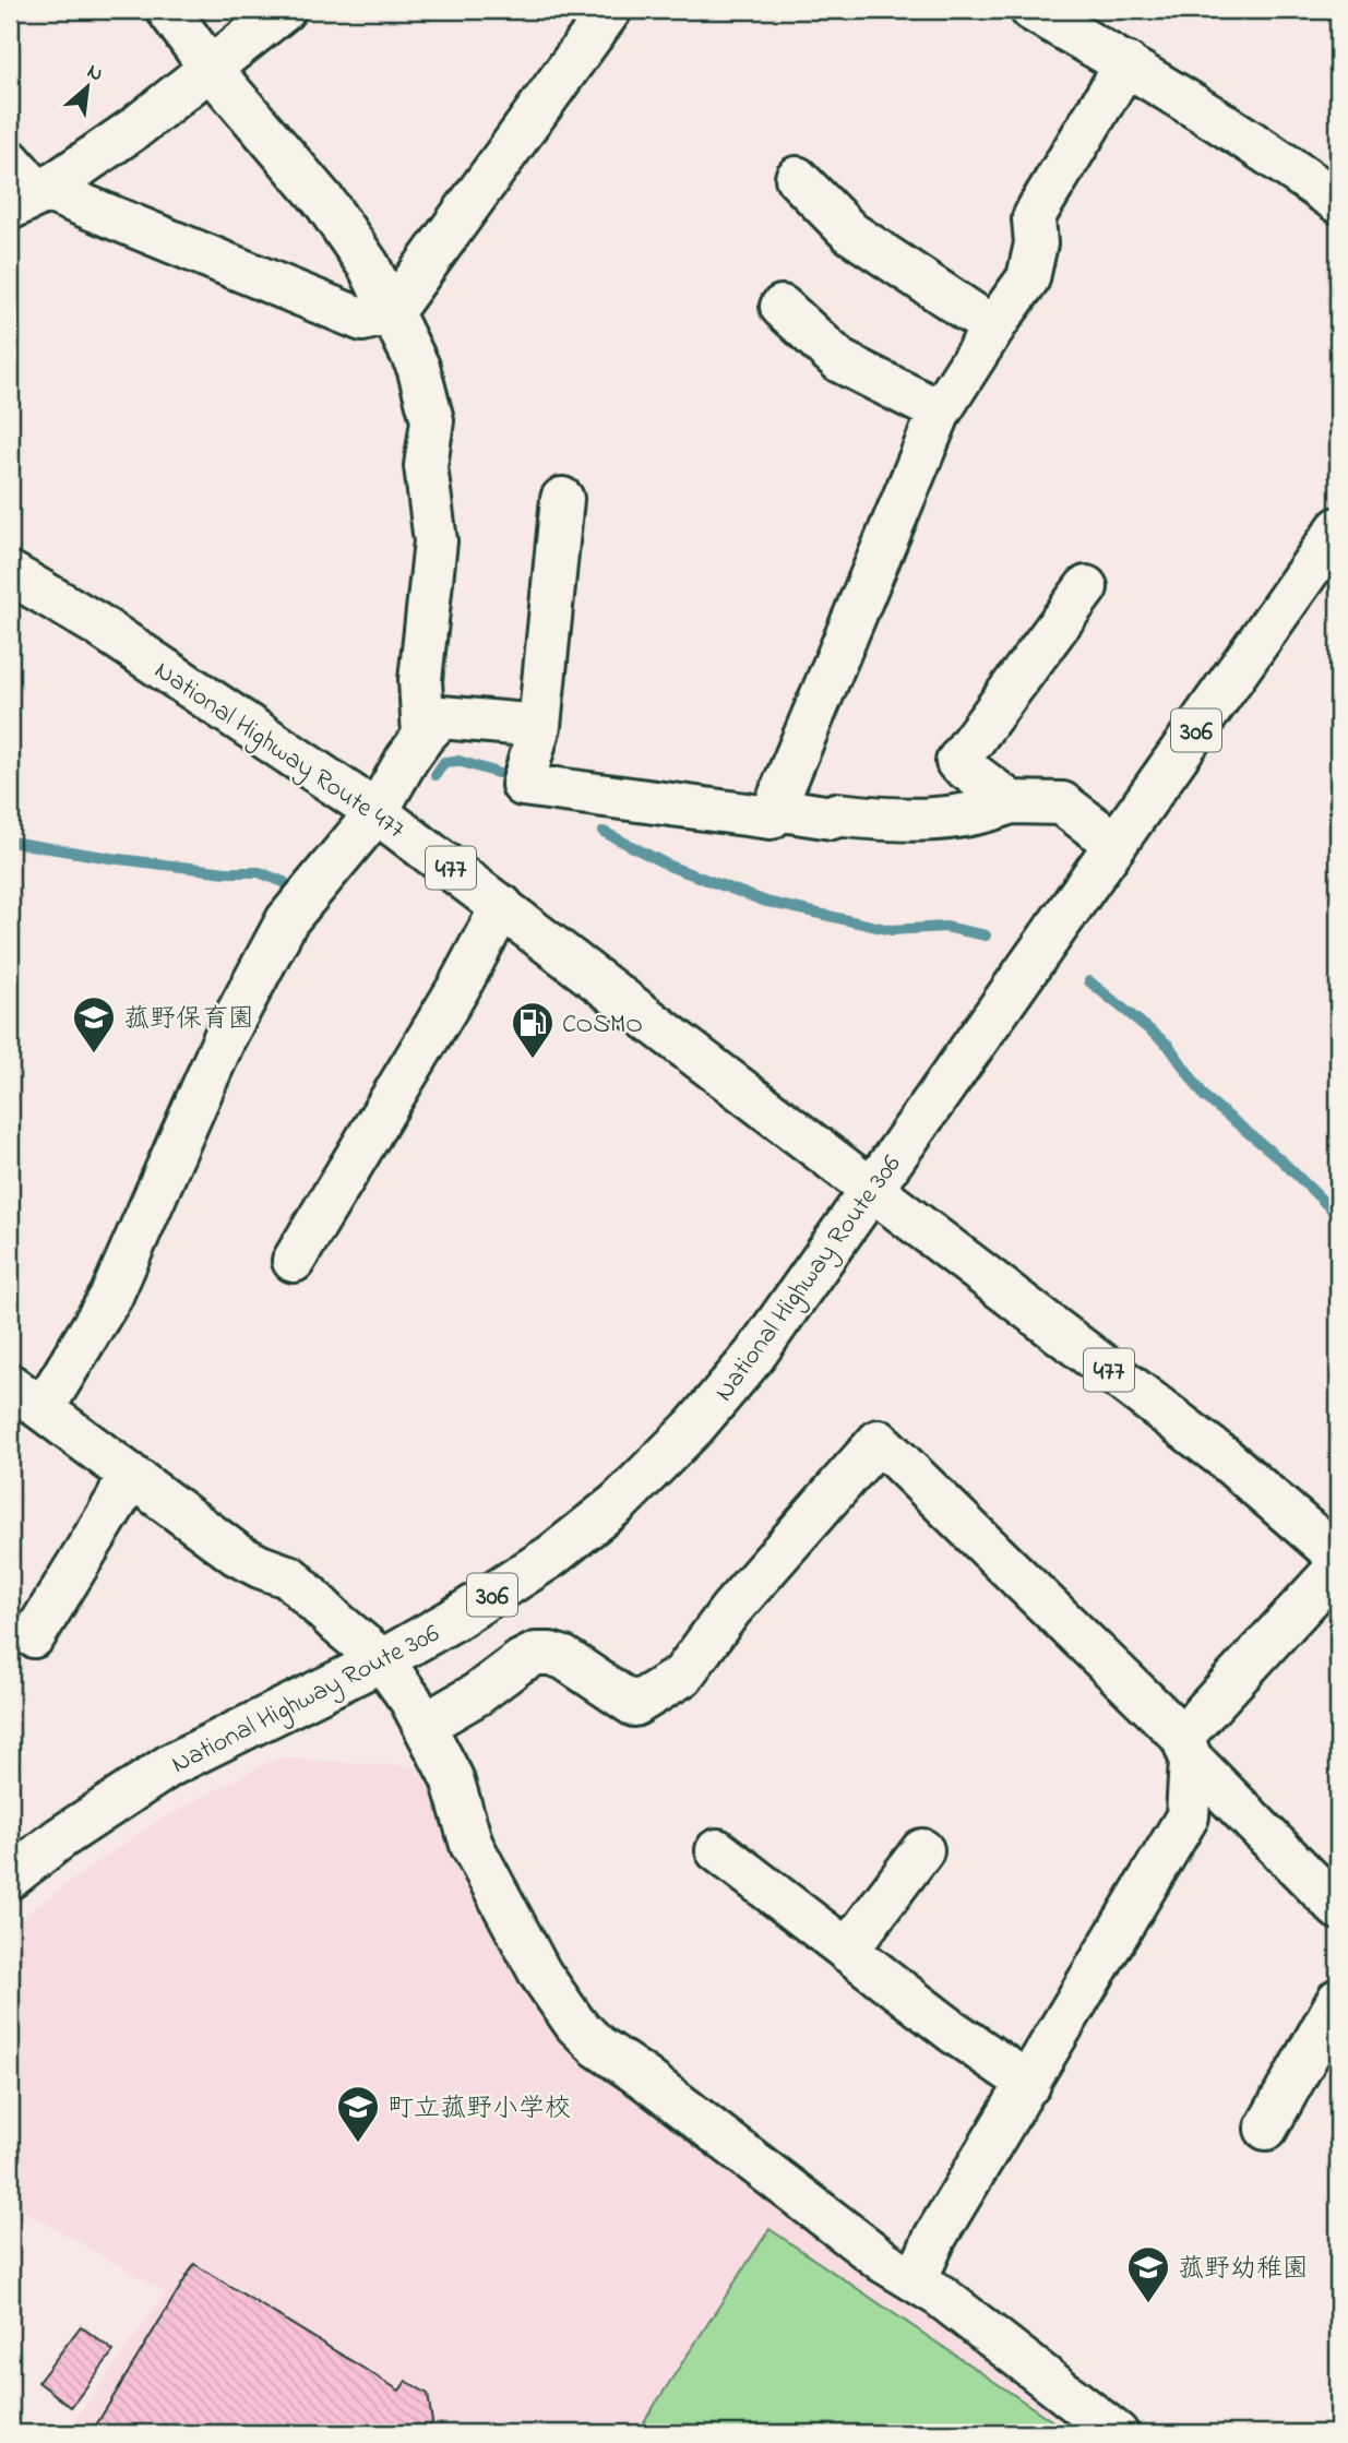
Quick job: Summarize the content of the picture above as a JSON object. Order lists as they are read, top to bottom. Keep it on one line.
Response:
{"streets":{"main road":["306","National Highway Route 477","477","National Highway Route 306"]},"crossings":[["National Highway Route 477","National Highway Route 306"]],"places":{"school or university":["菰野保育園","町立菰野小学校","菰野幼稚園"],"fuel station":["COSMO"]},"north":"top right"}
